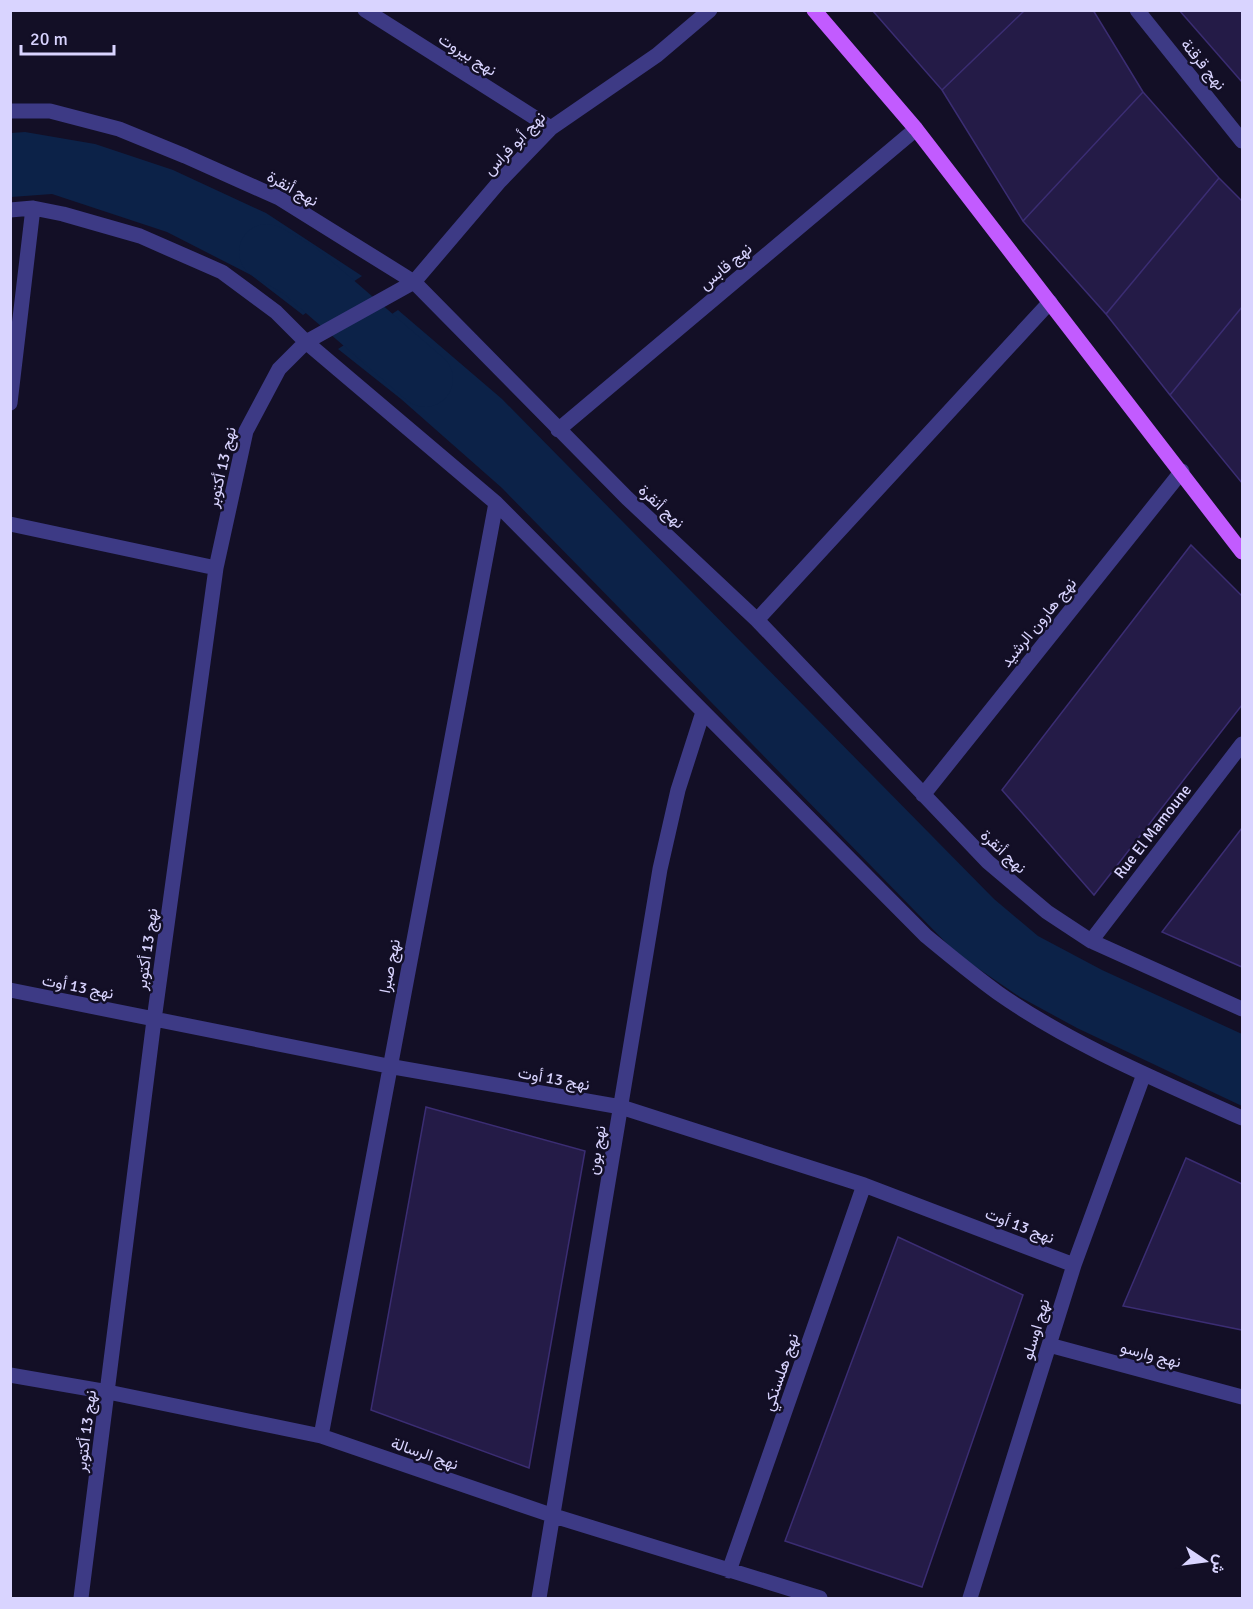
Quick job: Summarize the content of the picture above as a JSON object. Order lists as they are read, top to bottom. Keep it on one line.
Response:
{"streets":{"street":["نهج بيروت","نهج قرقنة","نهج أبو فراس","نهج أنقرة","نهج قابس","نهج 13 أكتوبر","نهج هارون الرشيد","Rue El Mamoune","نهج صبرا","نهج 13 أوت","نهج بون","نهج اوسلو","نهج وارسو","نهج هلسنكي","نهج الرسالة"]},"crossings":[["نهج بيروت","نهج أبو فراس"],["نهج أبو فراس","نهج أنقرة"],["نهج أبو فراس","نهج 13 أكتوبر"],["نهج أنقرة","نهج قابس"],["نهج أنقرة","نهج هارون الرشيد"],["نهج أنقرة","Rue El Mamoune"],["نهج 13 أكتوبر","نهج 13 أوت"],["نهج 13 أكتوبر","نهج الرسالة"],["نهج صبرا","نهج 13 أوت"],["نهج صبرا","نهج الرسالة"],["نهج 13 أوت","نهج بون"],["نهج 13 أوت","نهج اوسلو"],["نهج 13 أوت","نهج هلسنكي"],["نهج بون","نهج الرسالة"],["نهج اوسلو","نهج وارسو"],["نهج هلسنكي","نهج الرسالة"]],"scale_bar":"20 m","north":"right"}
